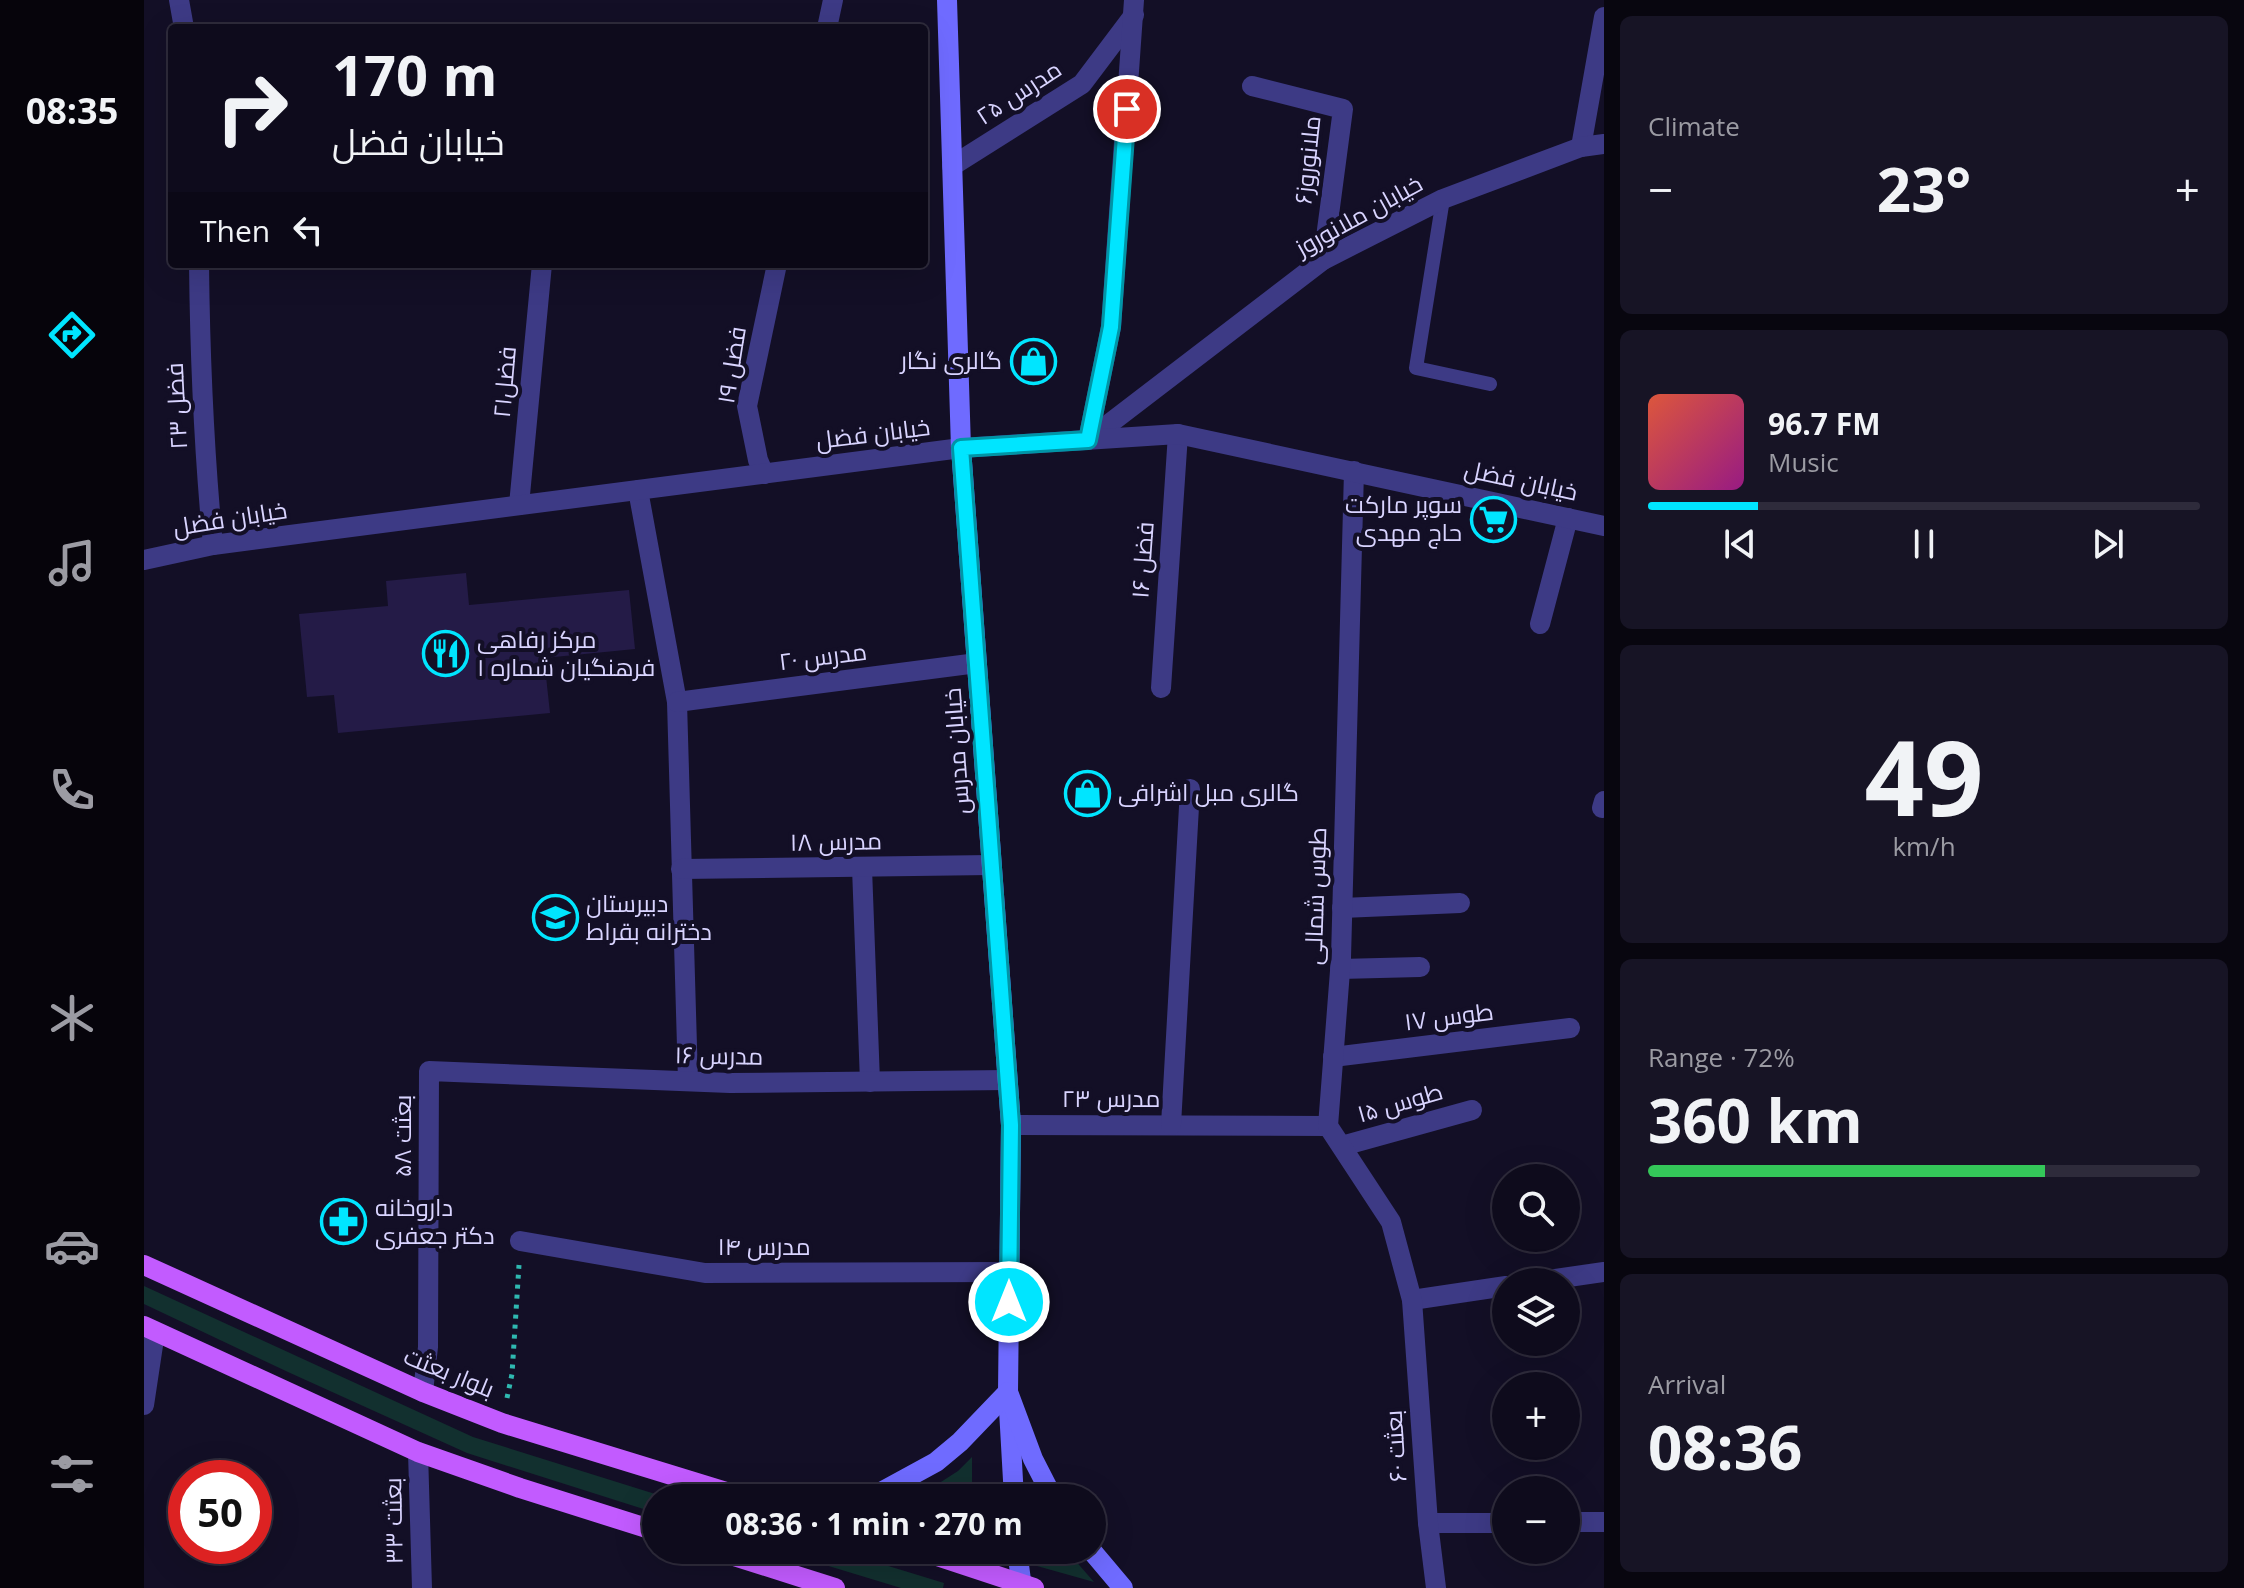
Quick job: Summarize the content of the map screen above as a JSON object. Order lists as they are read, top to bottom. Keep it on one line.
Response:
{"streets":{"main road":["خیابان مدرس","بلوار بعثت"],"street":["مدرس ۲۵","ملانوروز۶","خیابان ملانوروز","فضل ۱۹","فضل۲۱","فضل ۲۳","خیابان فضل","فضل ۱۶","مدرس ۲۰","مدرس ۱۸","طوس شمالی","طوس ۱۷","مدرس ۱۶","مدرس ۲۳","طوس ۱۵","بعثت ۵۸","مدرس ۱۴","بعثت ۶۰","بعثت ۳۳"]},"crossings":[["مدرس ۲۵","خیابان مدرس"],["ملانوروز۶","خیابان ملانوروز"],["خیابان ملانوروز","خیابان فضل"],["فضل ۱۹","خیابان فضل"],["فضل۲۱","خیابان فضل"],["فضل ۲۳","خیابان فضل"],["خیابان فضل","فضل ۱۶"],["خیابان فضل","خیابان مدرس"],["خیابان فضل","طوس شمالی"],["مدرس ۲۰","خیابان مدرس"],["خیابان مدرس","مدرس ۱۸"],["خیابان مدرس","مدرس ۱۶"],["خیابان مدرس","مدرس ۲۳"],["خیابان مدرس","مدرس ۱۴"],["طوس شمالی","طوس ۱۷"],["طوس شمالی","مدرس ۲۳"],["مدرس ۱۶","بعثت ۵۸"],["بعثت ۵۸","بلوار بعثت"]],"places":{"shop":["گالری نگار","گالری مبل اشرافی"],"supermarket":["سوپر مارکت حاج مهدی"],"restaurant":["مرکز رفاهی فرهنگیان شماره ۱"],"school or university":["دبیرستان دخترانه بقراط"],"pharmacy":["داروخانه دکتر جعفری"]},"page":{"tabs":"08:35","tile":["Climate",["49","km/h"],["Range · 72%","360 km"],["Arrival","08:36"]],"turn":["170 m","خیابان فضل"],"heat":["−","23°","+"],"then":"Then","song":["96.7 FM","Music"],"map_buttons":["+","−"],"limit":"50","trip":"08:36 · 1 min · 270 m"}}
